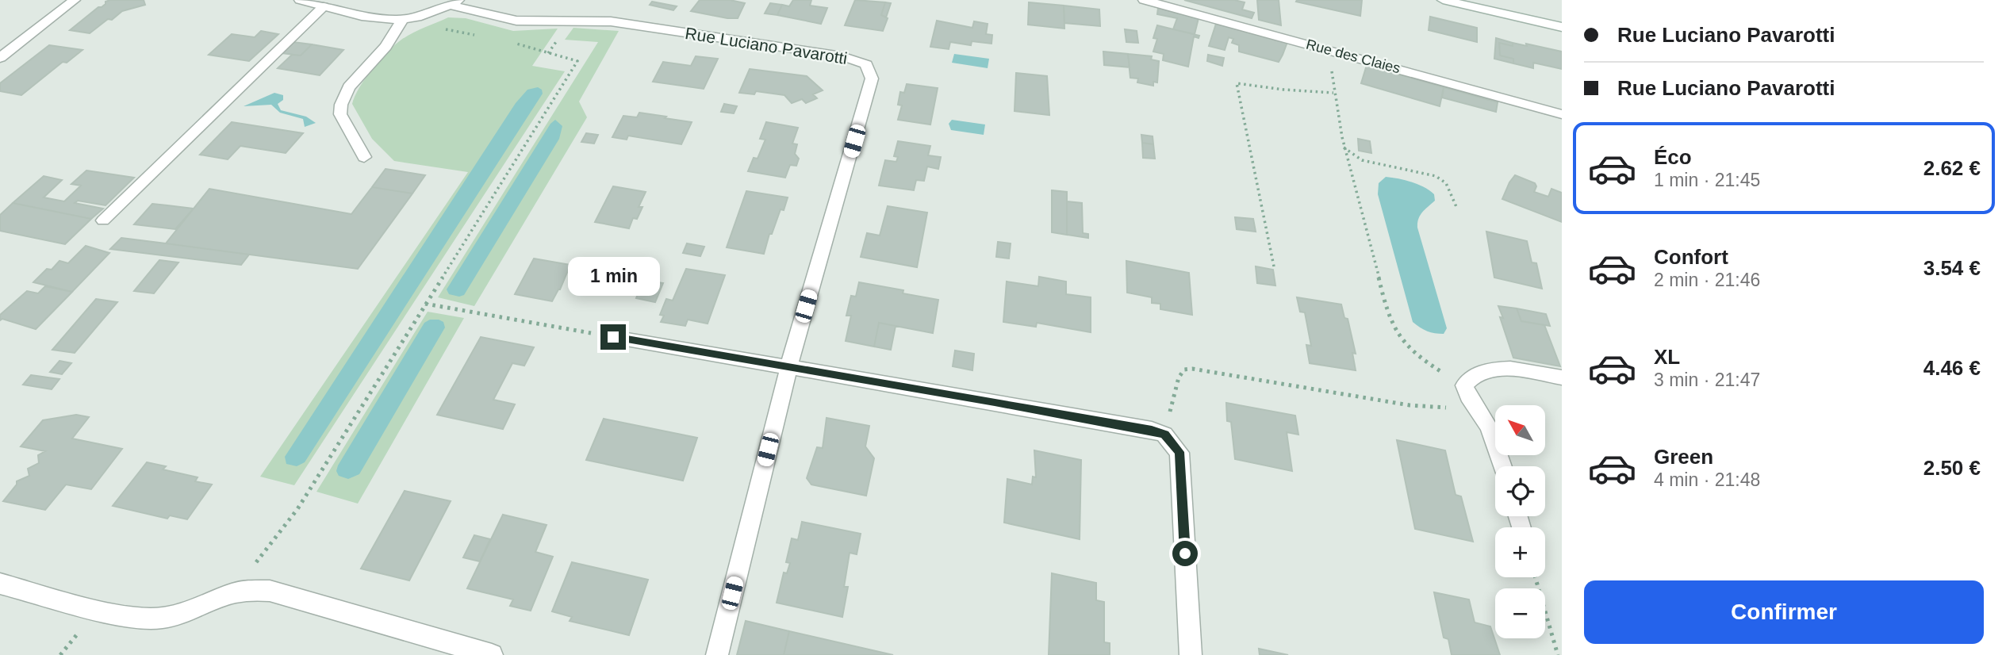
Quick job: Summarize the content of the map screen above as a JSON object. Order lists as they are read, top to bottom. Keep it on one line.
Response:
{"streets":{"street":["Rue Luciano Pavarotti","Rue des Claies"]},"north":"top left","page":{"banner":["Rue Luciano Pavarotti","Rue Luciano Pavarotti"],"list":[{"name":"Éco","note":"1 min · 21:45","value":"2.62 €"},{"name":"Confort","note":"2 min · 21:46","value":"3.54 €"},{"name":"XL","note":"3 min · 21:47","value":"4.46 €"},{"name":"Green","note":"4 min · 21:48","value":"2.50 €"}],"bubble":"1 min","map_buttons":["+","−"],"buttons":"Confirmer"}}
